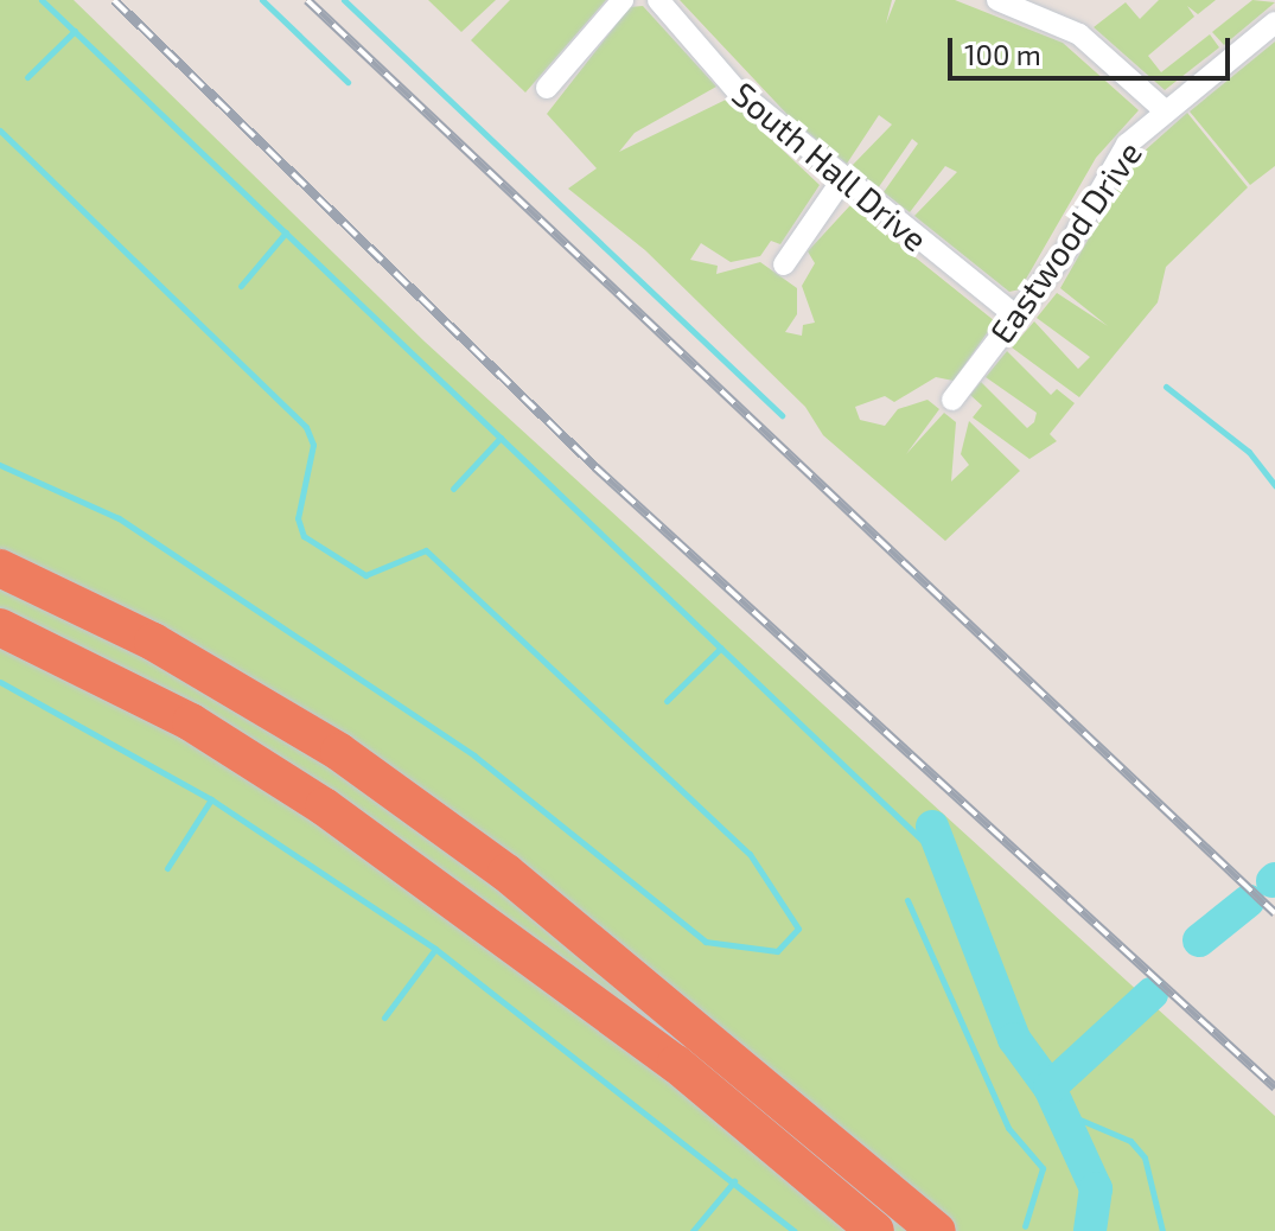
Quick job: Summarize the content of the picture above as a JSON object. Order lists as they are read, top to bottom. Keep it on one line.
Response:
{"streets":{"street":["South Hall Drive","Eastwood Drive"]},"crossings":[["South Hall Drive","Eastwood Drive"]],"scale_bar":"100 m"}
